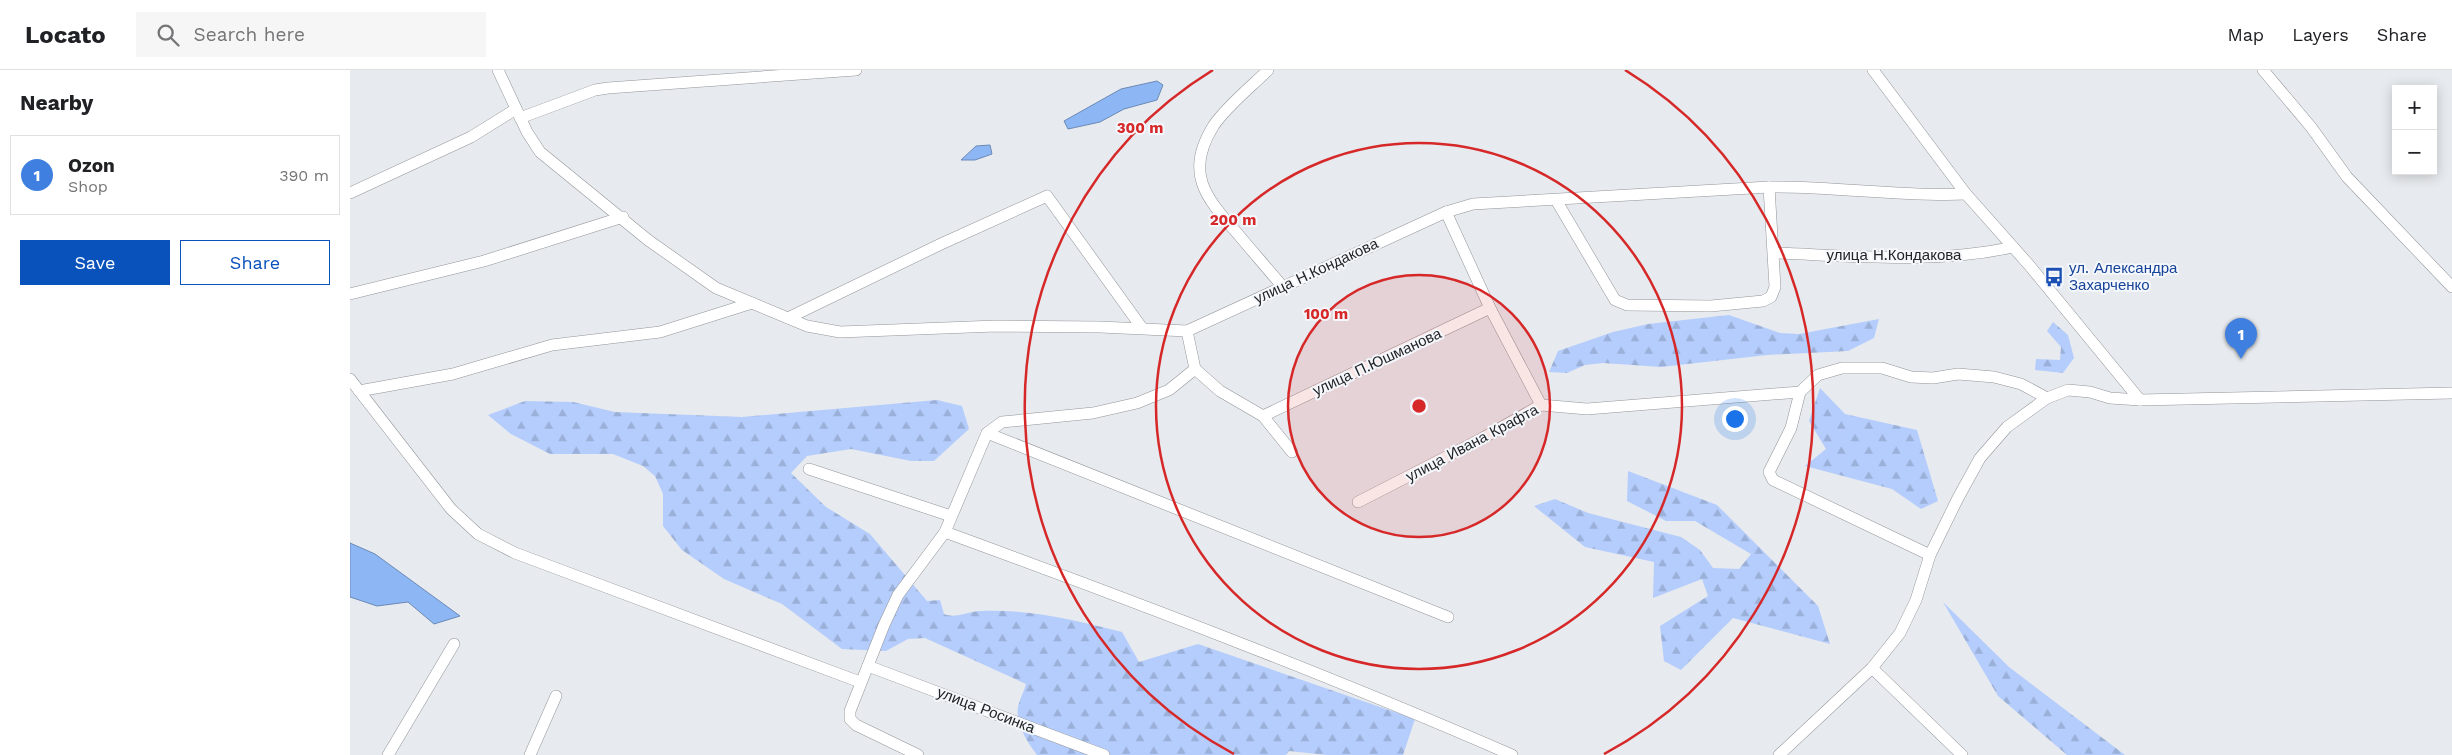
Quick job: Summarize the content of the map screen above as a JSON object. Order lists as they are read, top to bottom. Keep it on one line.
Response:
{"streets":{"street":["улица Н.Кондакова","улица П.Юшманова","улица Ивана Крафта","улица Росинка"]},"places":{"bus stop":["ул. Александра Захарченко"]},"page":{"header":"Locato","search":"Search here","nav":["Map","Layers","Share"],"heading":"Nearby","map_buttons":["+","−"],"list":[{"mark":"1","name":"Ozon","note":"Shop","value":"390 m"}],"buttons":["Save","Share"],"pins":"1"},"rings":["300 m","200 m","100 m"]}
